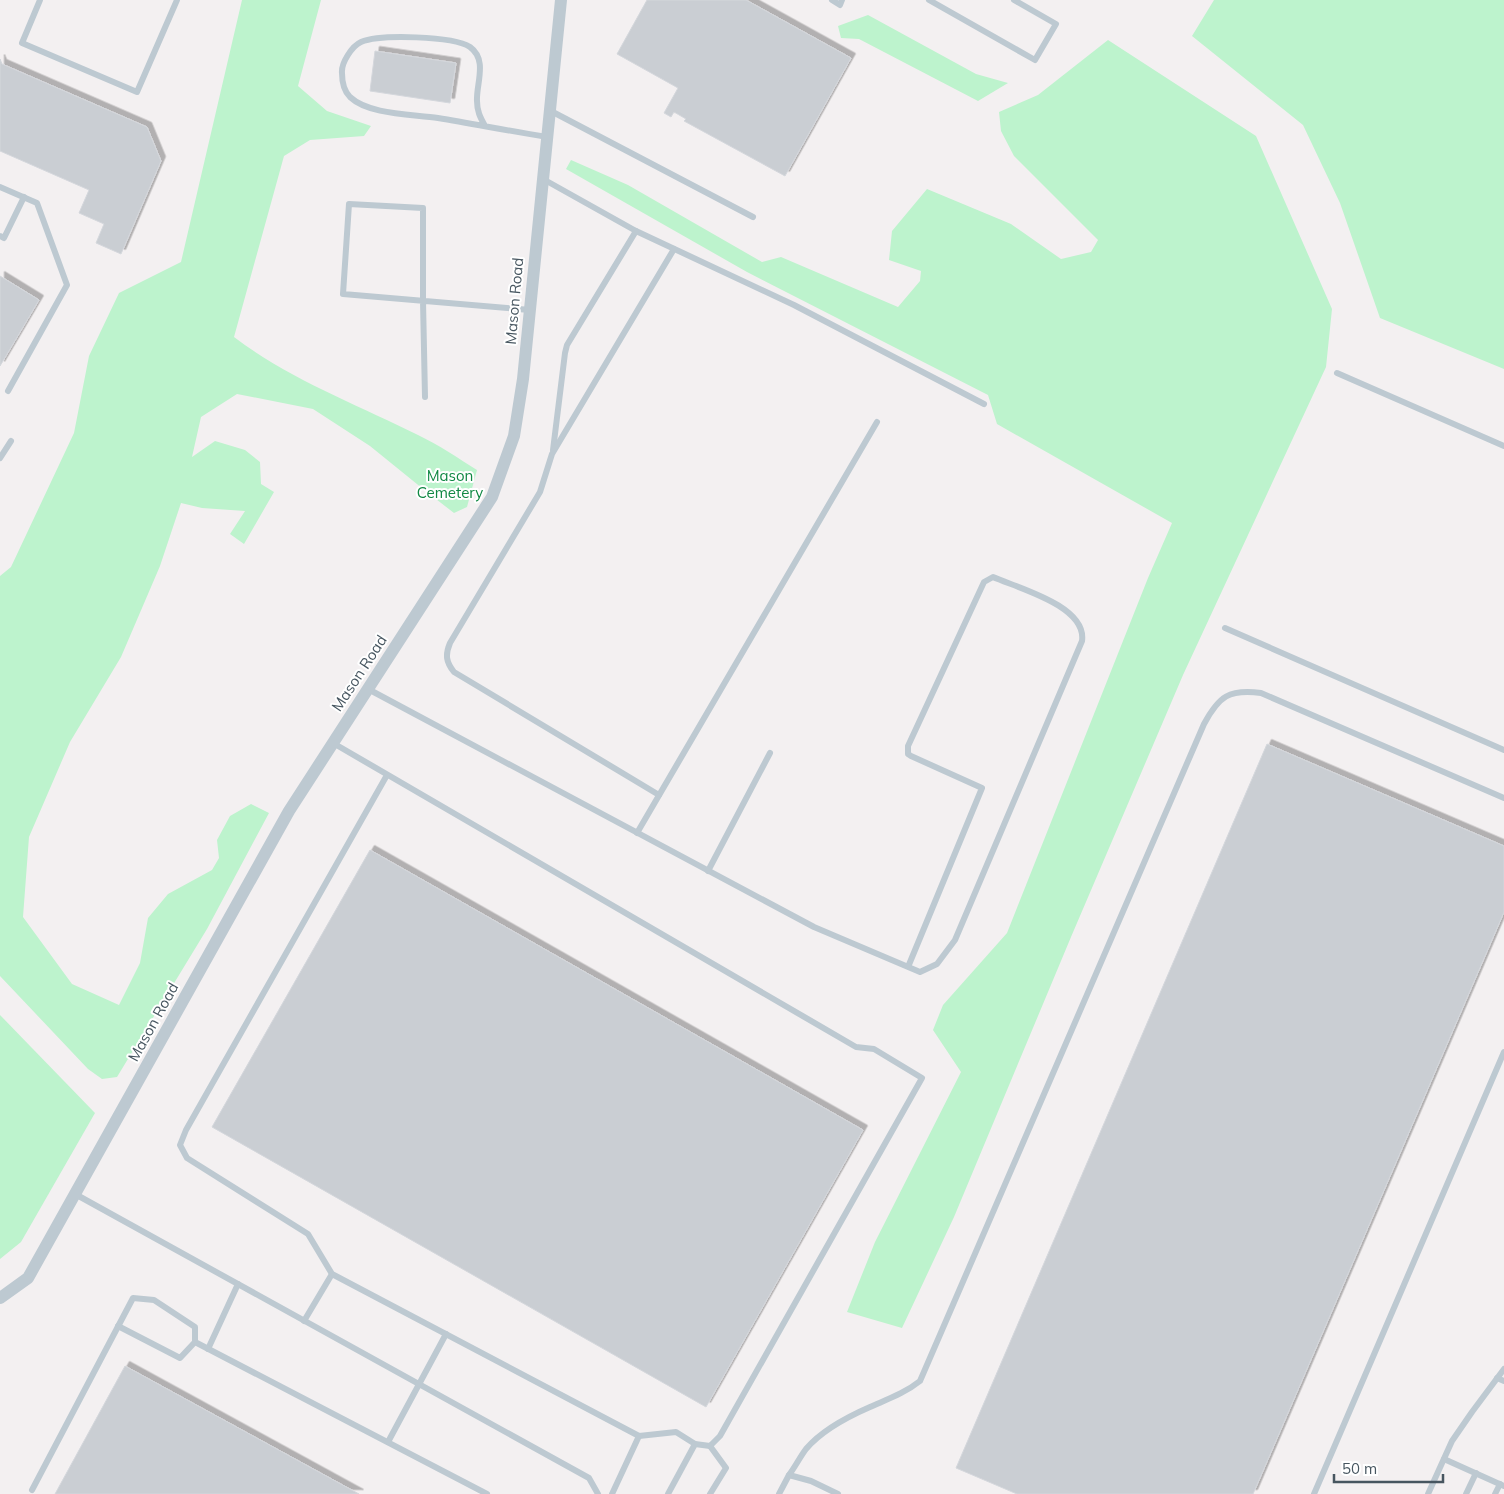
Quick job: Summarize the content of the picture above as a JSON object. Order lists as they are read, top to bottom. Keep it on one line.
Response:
{"streets":{"street":["Mason Road"]},"parks":["Mason Cemetery"],"scale_bar":"50 m"}
